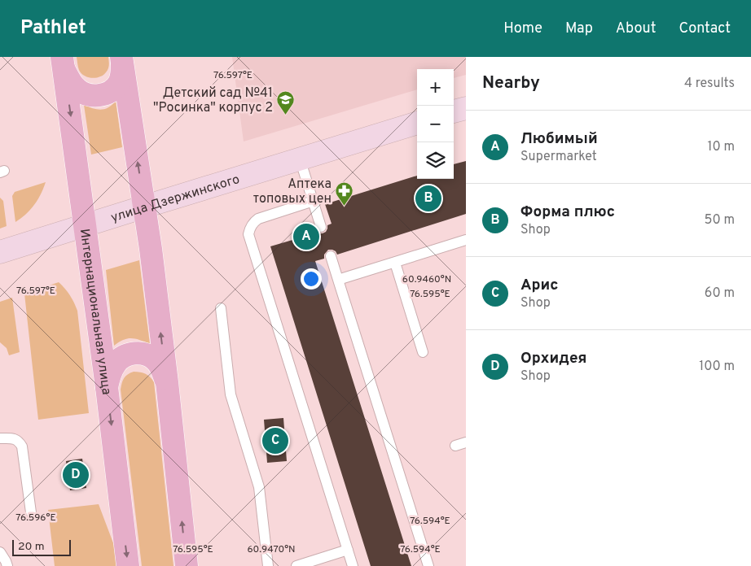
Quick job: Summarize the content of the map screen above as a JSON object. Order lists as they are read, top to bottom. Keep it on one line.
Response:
{"streets":{"main road":["Интернациональная улица"],"street":["улица Дзержинского"]},"crossings":[["улица Дзержинского","Интернациональная улица"]],"places":{"school or university":["Детский сад №41 \"Росинка\" корпус 2"],"pharmacy":["Аптека топовых цен"]},"scale_bar":"20 m","page":{"header":"Pathlet","nav":["Home","Map","About","Contact"],"heading":["Nearby","4 results"],"map_buttons":["+","−"],"list":[{"mark":"A","name":"Любимый","note":"Supermarket","value":"10 m"},{"mark":"B","name":"Форма плюс","note":"Shop","value":"50 m"},{"mark":"C","name":"Арис","note":"Shop","value":"60 m"},{"mark":"D","name":"Орхидея","note":"Shop","value":"100 m"}],"pins":["B","A","C","D"],"scale":"20 m"},"coordinates":["76.597°E","60.9460°N","76.595°E","76.596°E","76.594°E","60.9470°N"]}
